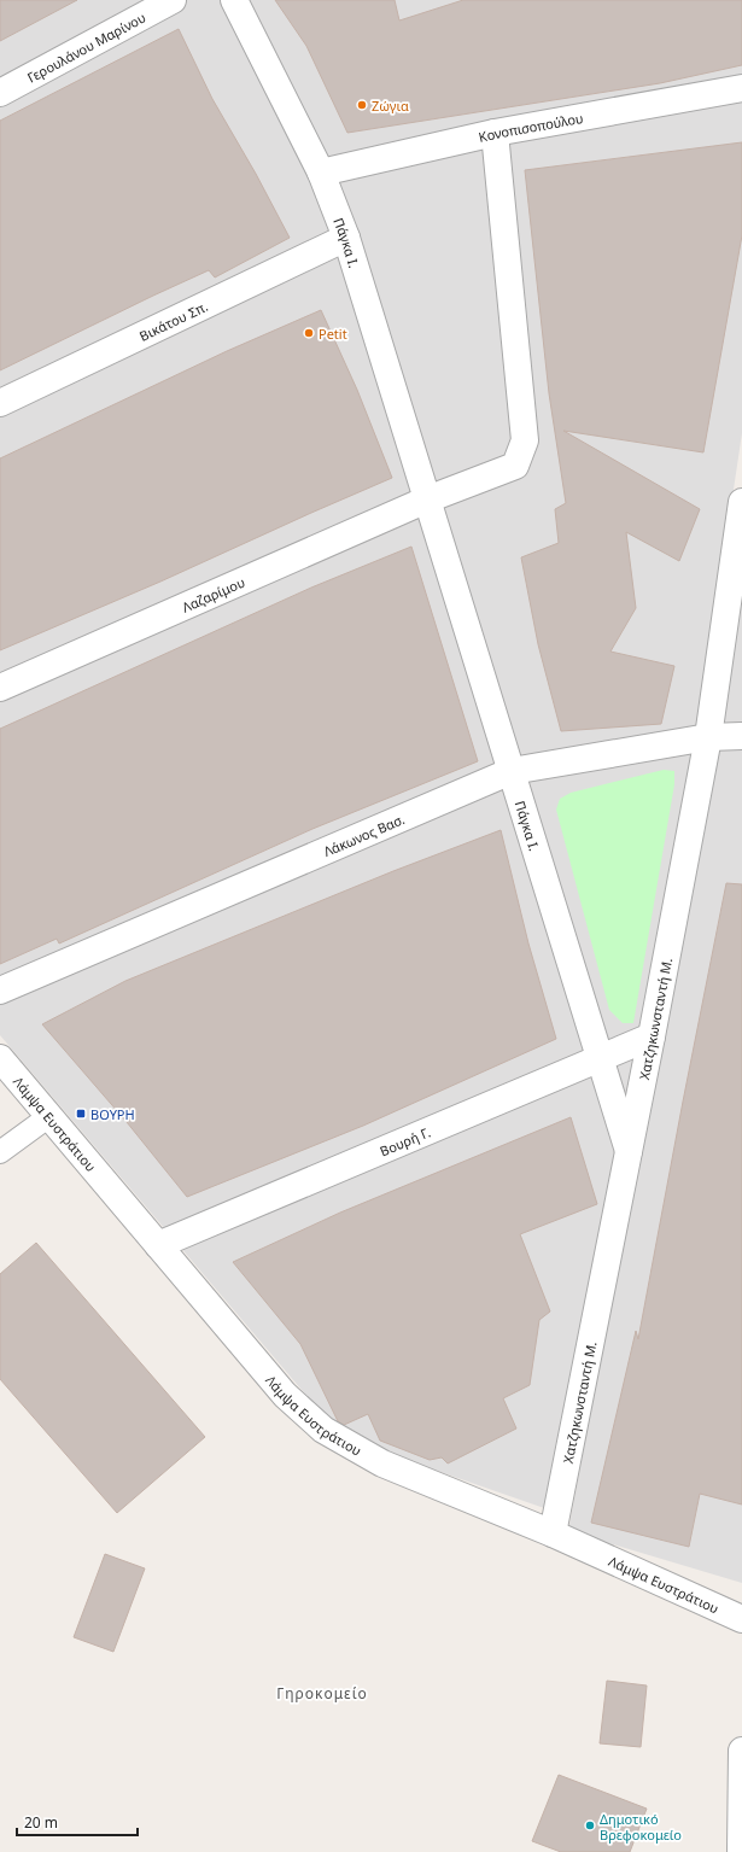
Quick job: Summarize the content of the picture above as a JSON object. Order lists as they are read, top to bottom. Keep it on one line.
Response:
{"streets":{"street":["Γερουλάνου Μαρίνου","Κονοπισοπούλου","Πάγκα Ι.","Βικάτου Σπ.","Λαζαρίμου","Λάκωνος Βασ.","Χατζηκωνσταντή Μ.","Λάμψα Ευστράτιου","Βουρή Γ."]},"crossings":[["Κονοπισοπούλου","Πάγκα Ι."],["Πάγκα Ι.","Βικάτου Σπ."],["Πάγκα Ι.","Λαζαρίμου"],["Πάγκα Ι.","Λάκωνος Βασ."],["Πάγκα Ι.","Χατζηκωνσταντή Μ."],["Πάγκα Ι.","Βουρή Γ."],["Λάκωνος Βασ.","Χατζηκωνσταντή Μ."],["Χατζηκωνσταντή Μ.","Λάμψα Ευστράτιου"],["Χατζηκωνσταντή Μ.","Βουρή Γ."],["Λάμψα Ευστράτιου","Βουρή Γ."]],"districts":["Γηροκομείο"],"places":{"other":["Ζώγια","Petit","Δημοτικό Βρεφοκομείο"],"transit":["ΒΟΥΡΗ"]},"scale_bar":"20 m"}
